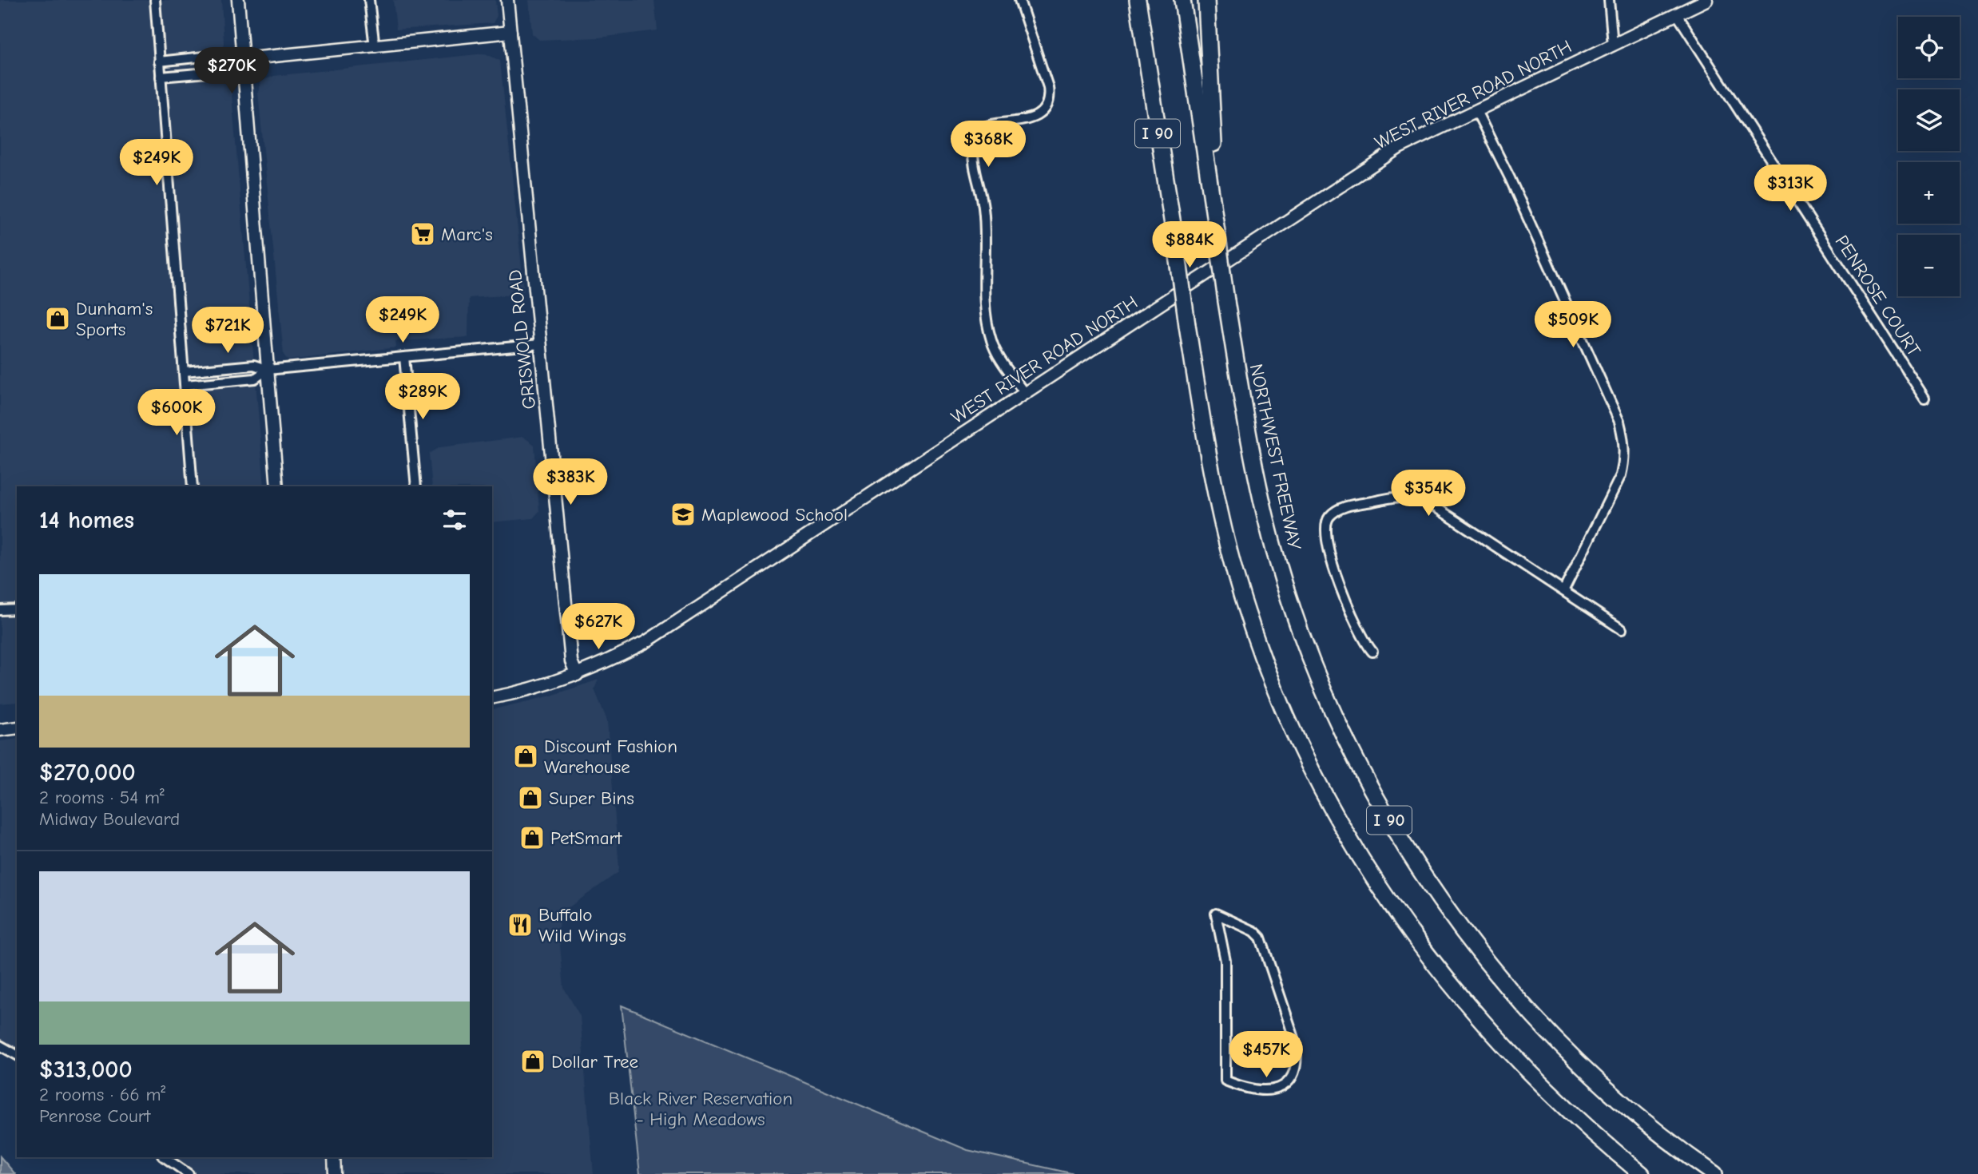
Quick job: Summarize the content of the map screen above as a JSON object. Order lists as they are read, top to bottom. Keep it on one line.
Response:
{"streets":{"highway":["I 90","NORTHWEST FREEWAY"],"street":["WEST RIVER ROAD NORTH","PENROSE COURT","GRISWOLD ROAD"]},"crossings":[["WEST RIVER ROAD NORTH","PENROSE COURT"],["WEST RIVER ROAD NORTH","GRISWOLD ROAD"],["I 90","NORTHWEST FREEWAY"]],"parks":["Black River Reservation - High Meadows"],"places":{"supermarket":["Marc's"],"shop":["Dunham's Sports","Discount Fashion Warehouse","Super Bins","PetSmart","Dollar Tree"],"school or university":["Maplewood School"],"restaurant":["Buffalo Wild Wings"]},"page":{"map_buttons":["+","−"],"price":["$270K","$368K","$249K","$313K","$884K","$249K","$509K","$721K","$289K","$600K","$383K","$354K","$627K","$457K"],"heading":"14 homes","list":[{"name":"$270,000","note":"2 rooms · 54 m² · Midway Boulevard"},{"name":"$313,000","note":"2 rooms · 66 m² · Penrose Court"}]}}
